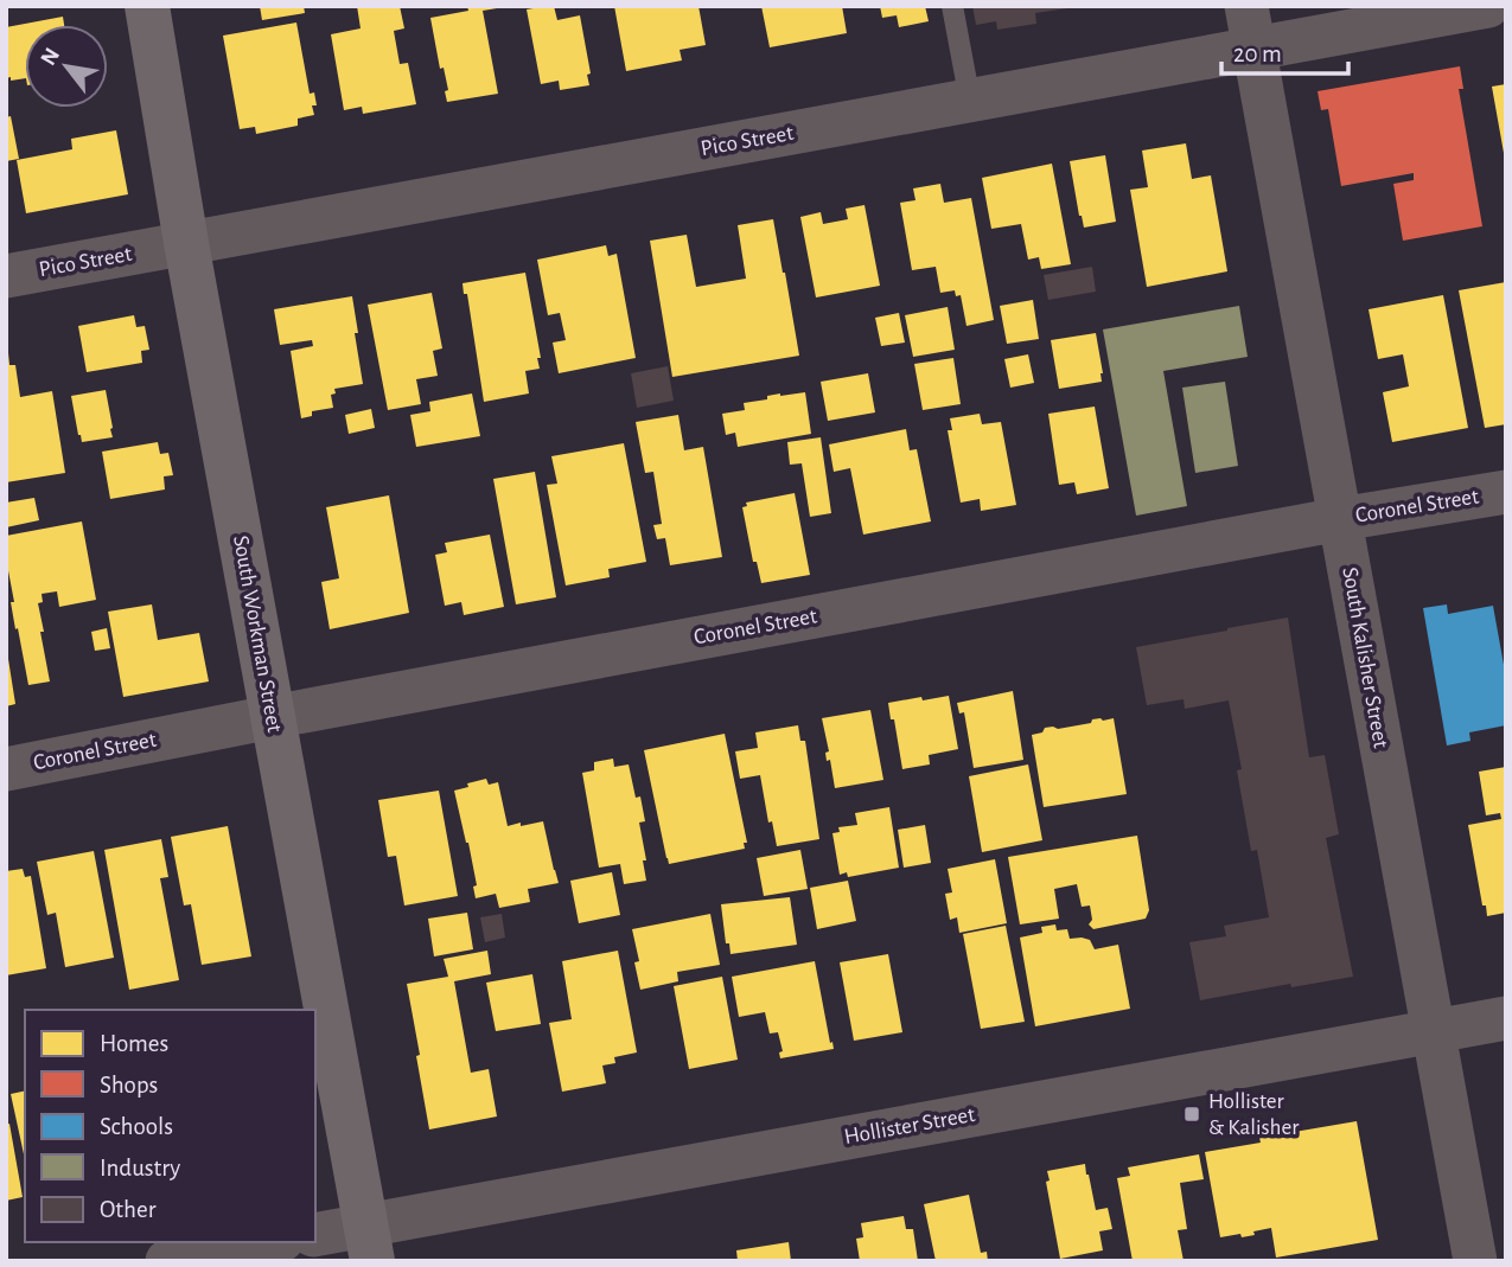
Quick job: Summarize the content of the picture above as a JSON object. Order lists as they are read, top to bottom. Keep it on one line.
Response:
{"streets":{"main road":["South Workman Street"],"street":["Pico Street","Coronel Street","South Kalisher Street","Hollister Street"]},"crossings":[["Pico Street","South Workman Street"],["Pico Street","South Kalisher Street"],["Coronel Street","South Workman Street"],["Coronel Street","South Kalisher Street"],["South Workman Street","Hollister Street"],["South Kalisher Street","Hollister Street"]],"places":{"transit":["Hollister & Kalisher"]},"legend":["Homes","Shops","Schools","Industry","Other"],"scale_bar":"20 m","north":"top left"}
